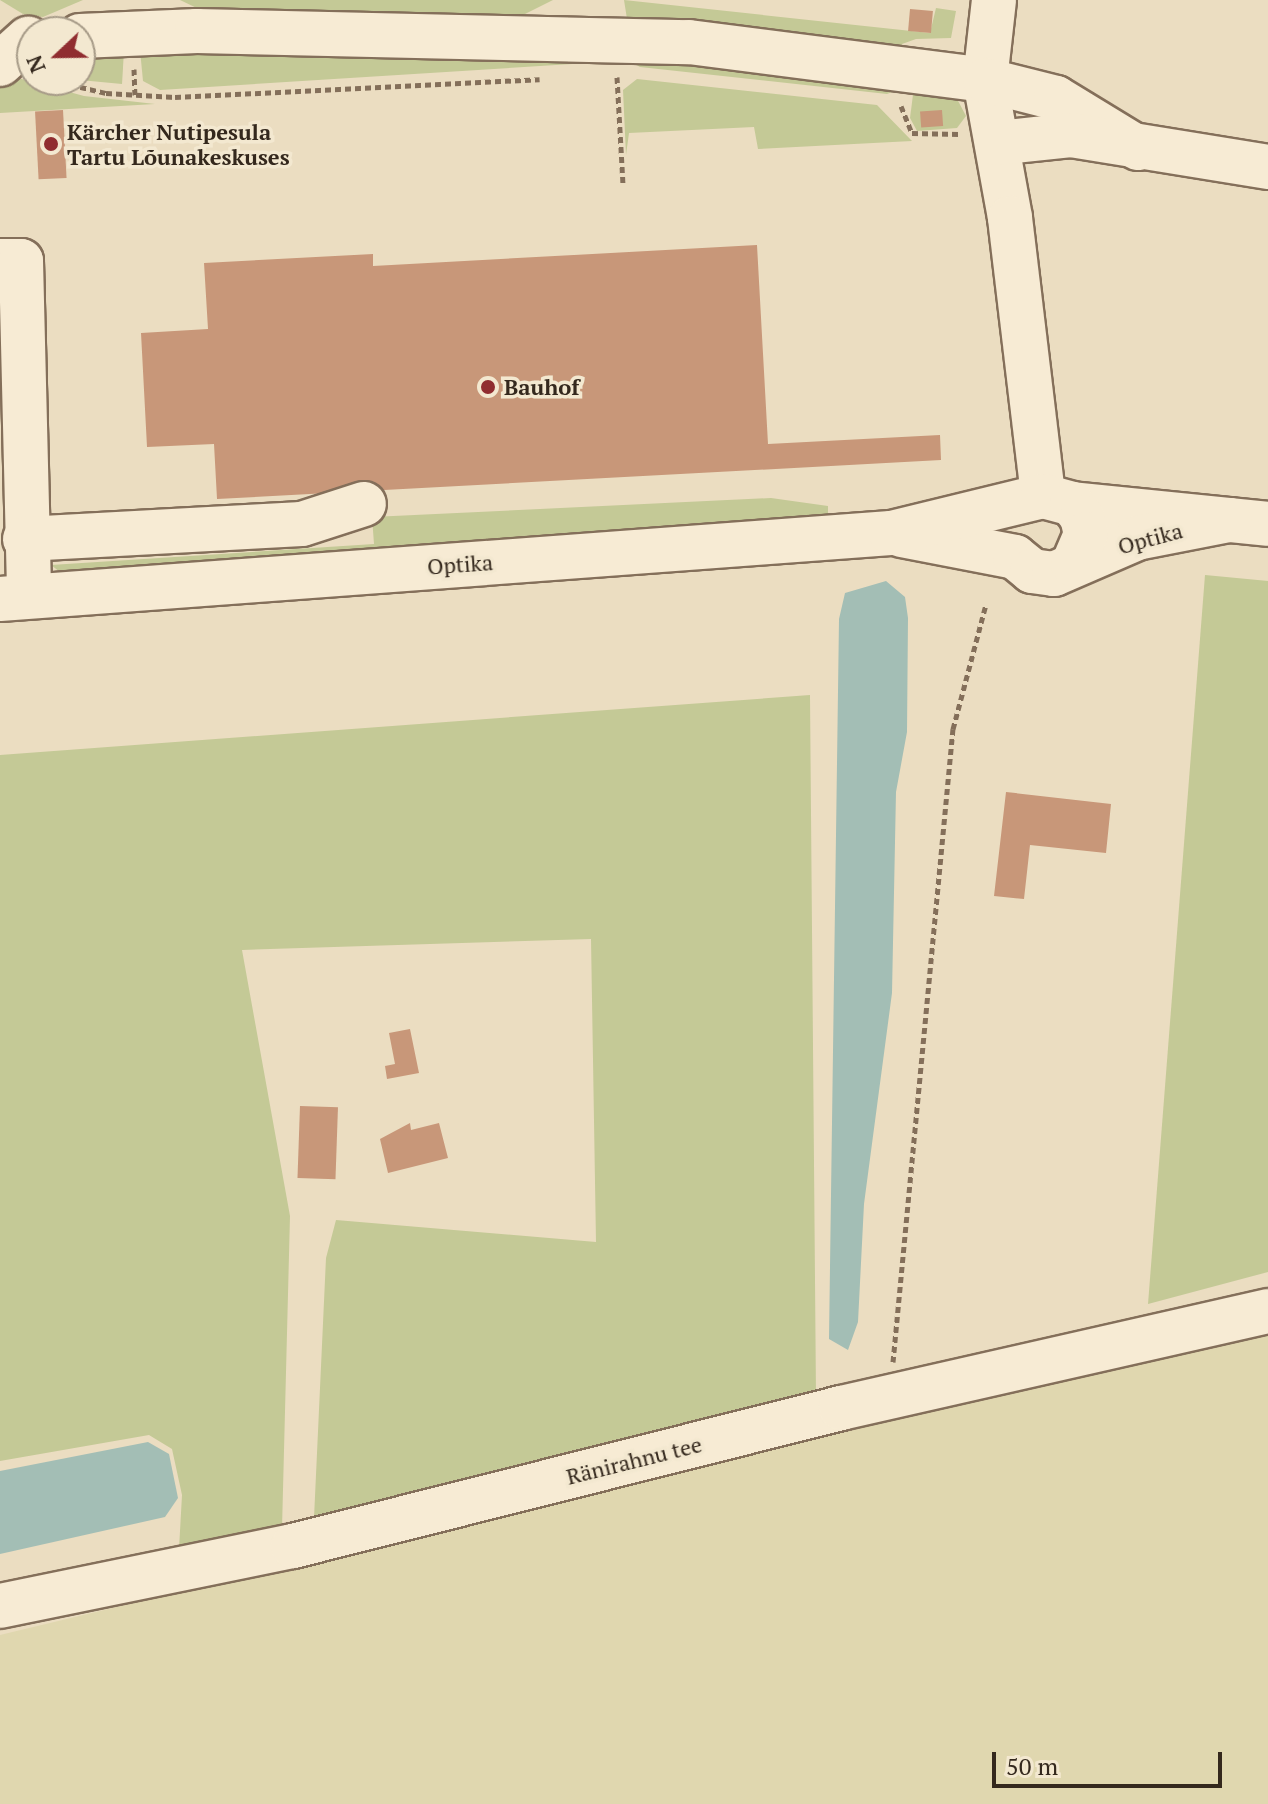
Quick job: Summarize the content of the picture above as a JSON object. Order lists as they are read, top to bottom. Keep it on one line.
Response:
{"streets":{"street":["Optika","Ränirahnu tee"]},"places":["Kärcher Nutipesula Tartu Lõunakeskuses","Bauhof"],"scale_bar":"50 m","north":"left"}
